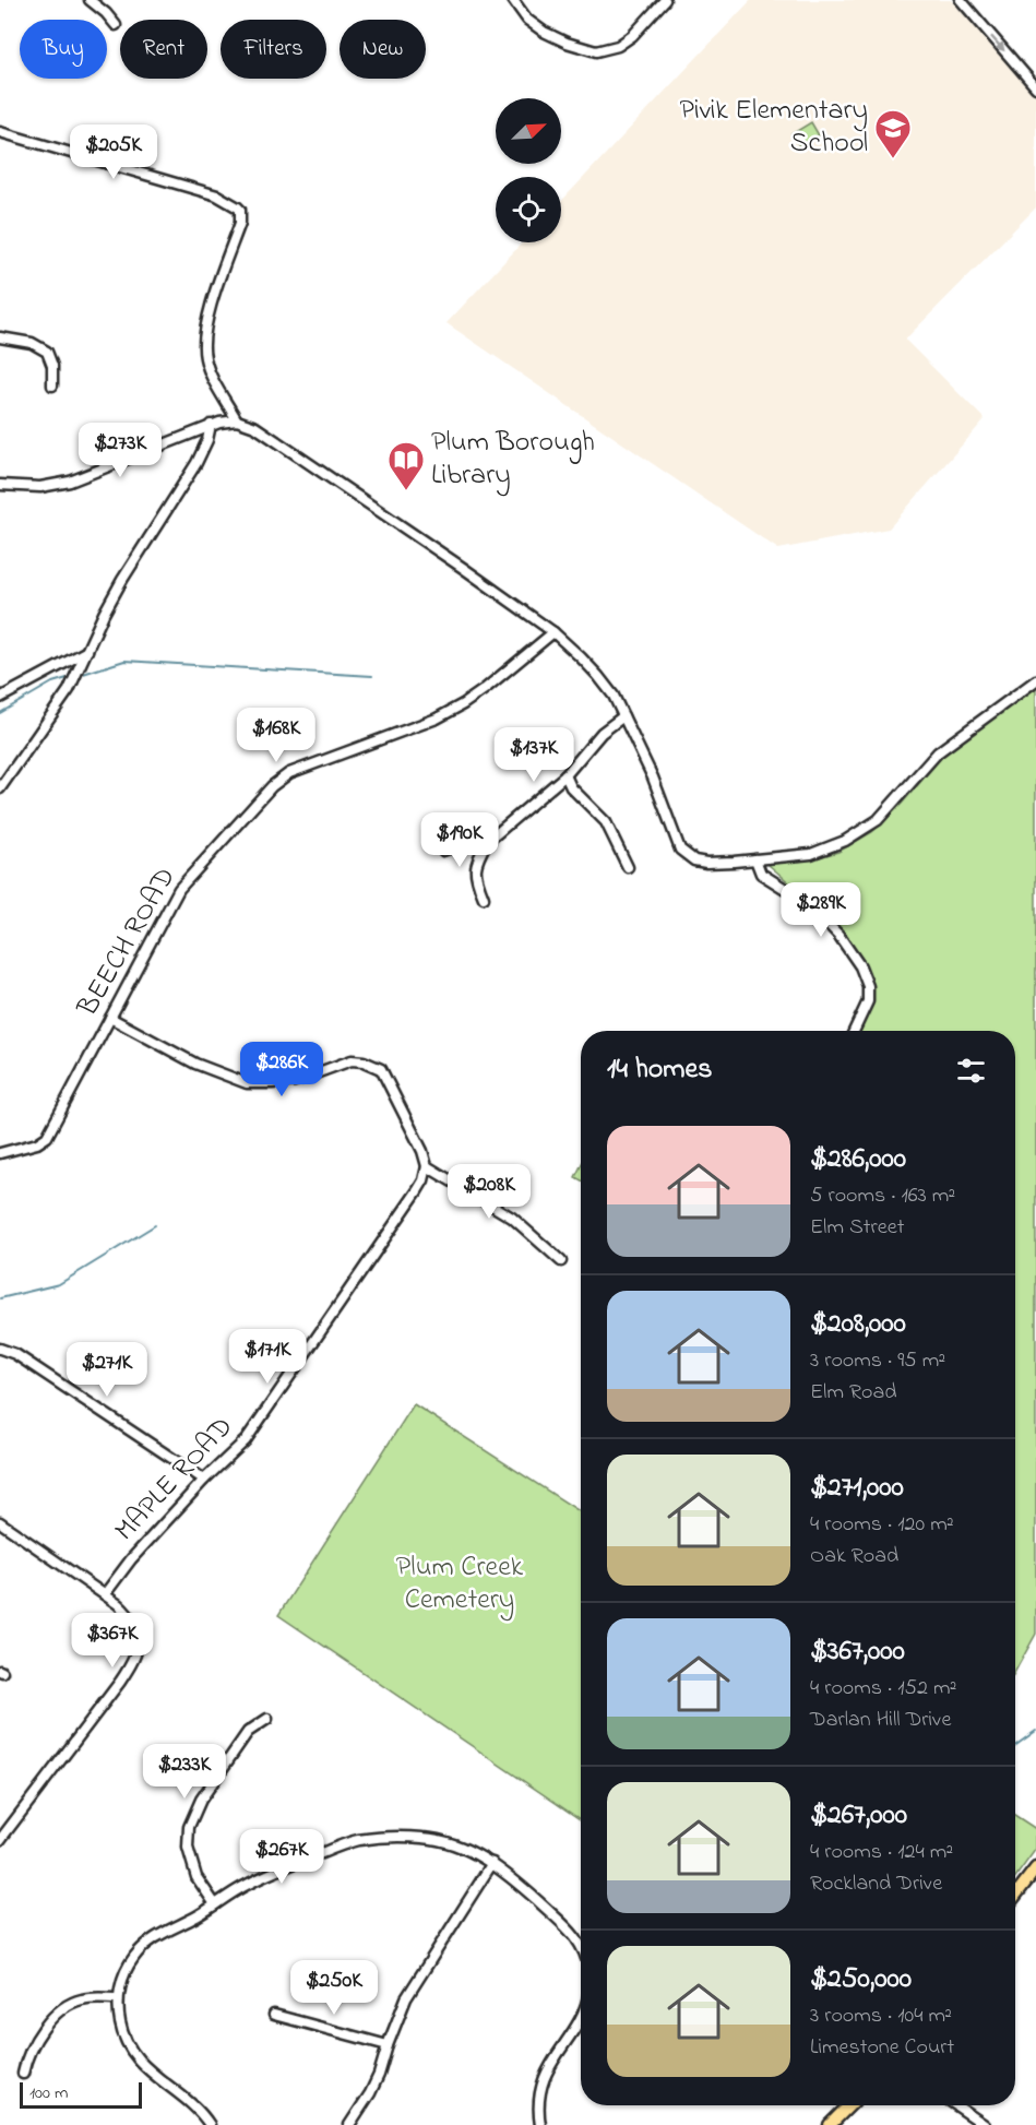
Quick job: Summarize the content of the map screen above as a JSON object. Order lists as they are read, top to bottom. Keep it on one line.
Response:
{"streets":{"street":["BEECH ROAD","MAPLE ROAD"]},"parks":["Plum Creek Cemetery"],"places":{"school or university":["Pivik Elementary School"],"library":["Plum Borough Library"]},"scale_bar":"100 m","north":"top right","page":{"chip":["Buy","Rent","Filters","New"],"price":["$205K","$273K","$168K","$137K","$190K","$289K","$286K","$208K","$171K","$271K","$367K","$233K","$267K","$250K"],"heading":"14 homes","list":[{"name":"$286,000","note":"5 rooms · 163 m² · Elm Street"},{"name":"$208,000","note":"3 rooms · 95 m² · Elm Road"},{"name":"$271,000","note":"4 rooms · 120 m² · Oak Road"},{"name":"$367,000","note":"4 rooms · 152 m² · Darlan Hill Drive"},{"name":"$267,000","note":"4 rooms · 124 m² · Rockland Drive"},{"name":"$250,000","note":"3 rooms · 104 m² · Limestone Court"}],"scale":"100 m"}}
